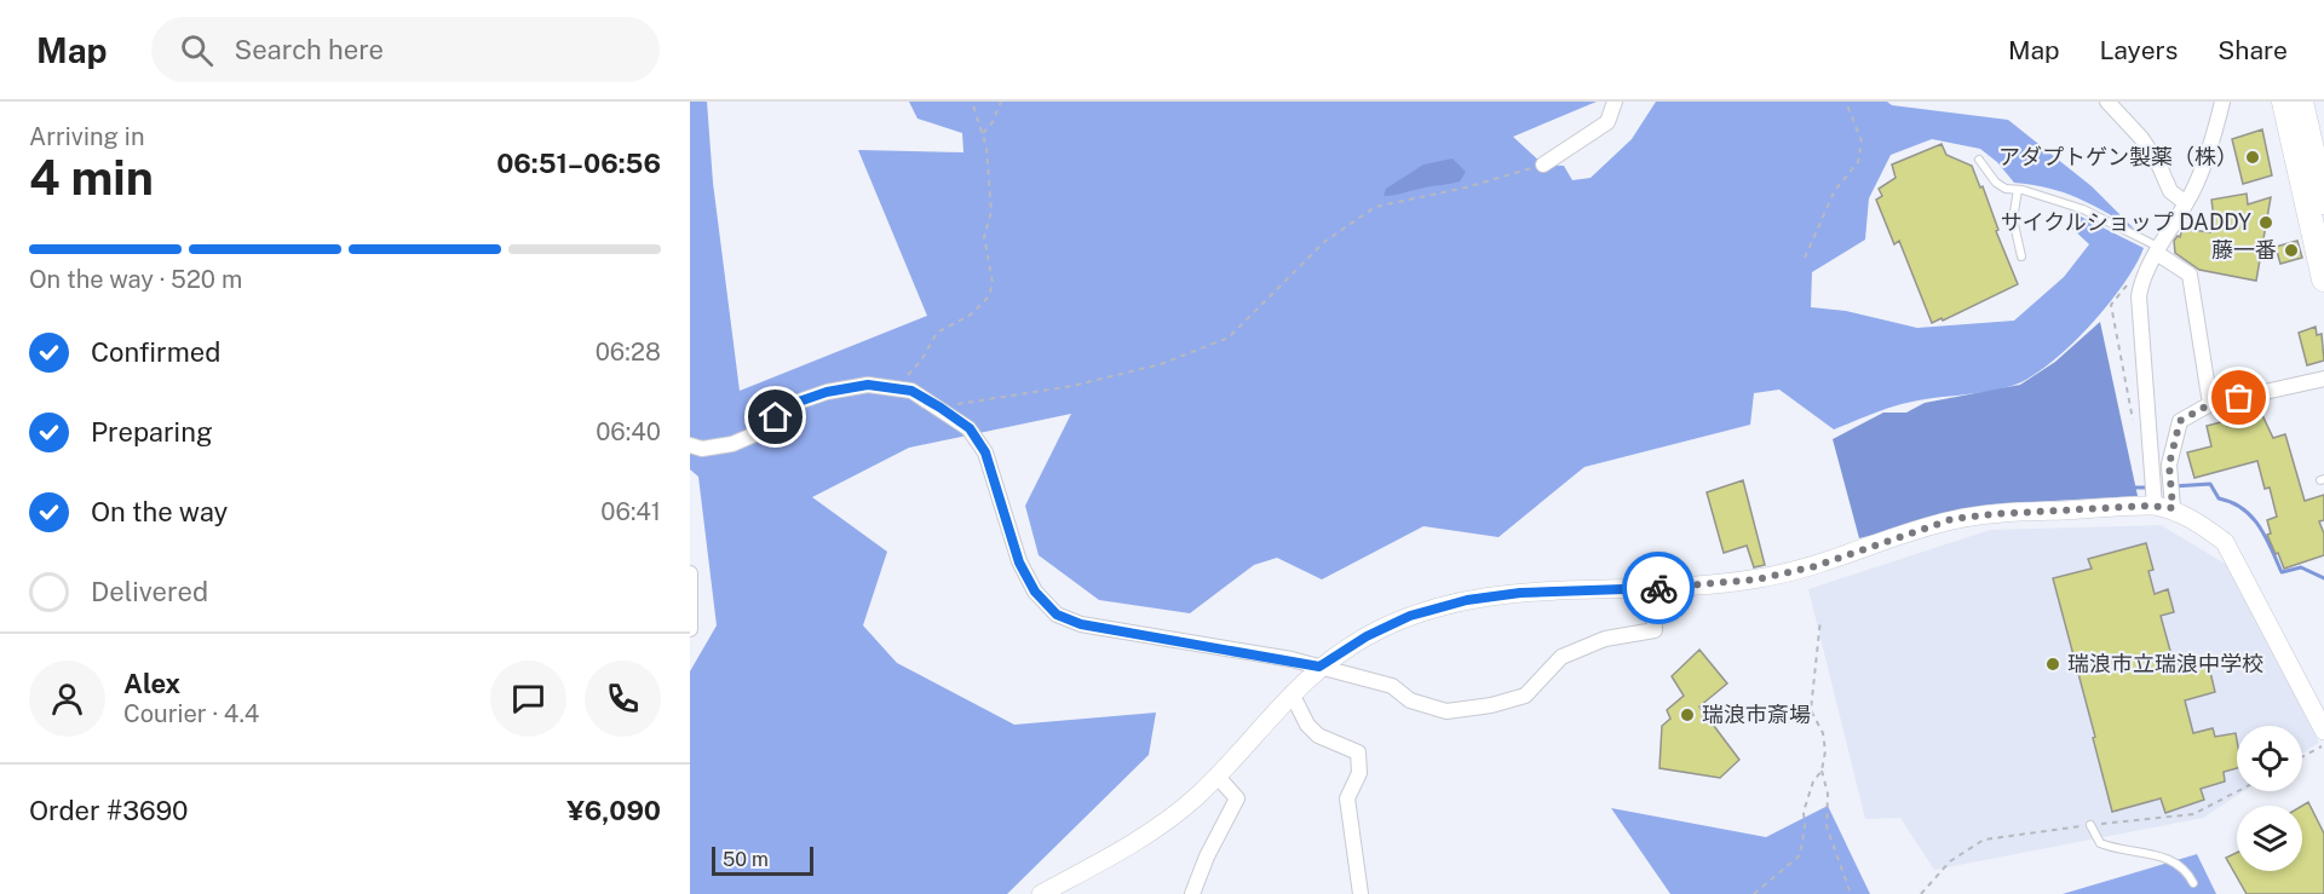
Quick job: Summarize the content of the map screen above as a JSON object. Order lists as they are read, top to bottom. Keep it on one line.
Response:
{"places":["アダプトゲン製薬（株）","サイクルショップ DADDY","藤一番","瑞浪市立瑞浪中学校","瑞浪市斎場"],"scale_bar":"50 m","page":{"header":"Map","search":"Search here","nav":["Map","Layers","Share"],"heading":["4 min","Arriving in","06:51–06:56"],"panel":["Alex","Courier · 4.4","Order #3690","¥6,090"],"bar":"On the way · 520 m","list":[["Confirmed","06:28"],["Preparing","06:40"],["On the way","06:41"],"Delivered"],"scale":"50 m"}}
